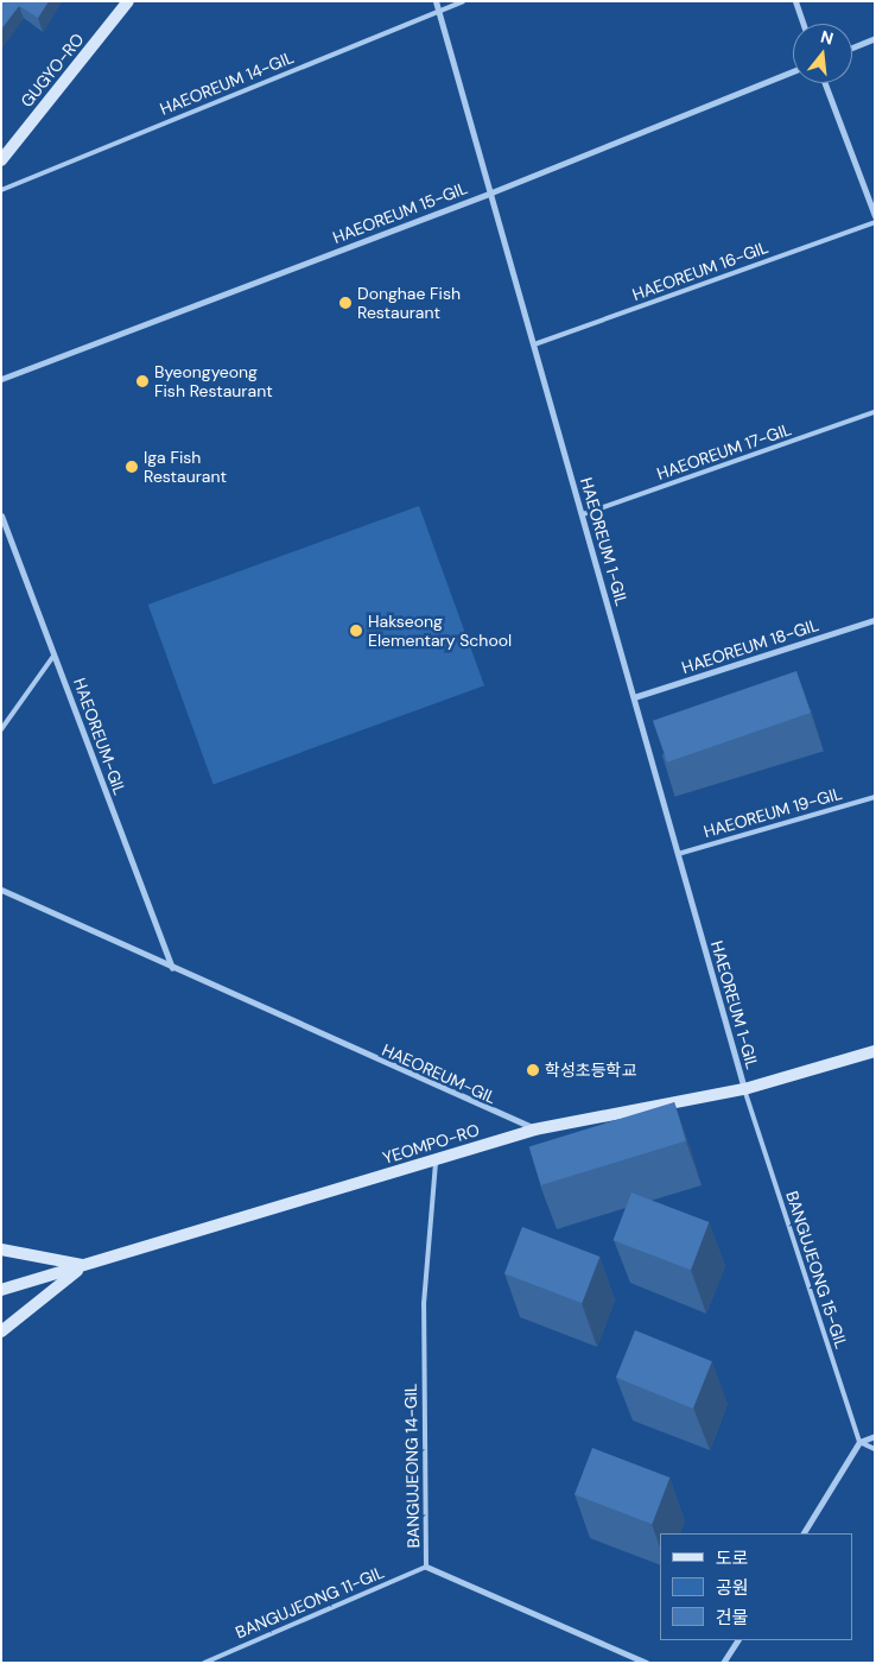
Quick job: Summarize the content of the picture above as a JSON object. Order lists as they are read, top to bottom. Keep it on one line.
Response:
{"streets":{"main road":["GUGYO-RO","YEOMPO-RO"],"street":["HAEOREUM 15-GIL","HAEOREUM 1-GIL","HAEOREUM 18-GIL","HAEOREUM-GIL","BANGUJEONG 14-GIL"],"lane":["HAEOREUM 14-GIL","HAEOREUM 16-GIL","HAEOREUM 17-GIL","HAEOREUM 19-GIL","BANGUJEONG 15-GIL","BANGUJEONG 11-GIL"]},"crossings":[["HAEOREUM 14-GIL","HAEOREUM 1-GIL"],["HAEOREUM 15-GIL","HAEOREUM 1-GIL"],["HAEOREUM 16-GIL","HAEOREUM 1-GIL"],["HAEOREUM 17-GIL","HAEOREUM 1-GIL"],["HAEOREUM 1-GIL","HAEOREUM 18-GIL"],["HAEOREUM 1-GIL","HAEOREUM 19-GIL"],["HAEOREUM 1-GIL","YEOMPO-RO"],["HAEOREUM 1-GIL","BANGUJEONG 15-GIL"],["HAEOREUM-GIL","YEOMPO-RO"],["YEOMPO-RO","BANGUJEONG 15-GIL"],["YEOMPO-RO","BANGUJEONG 14-GIL"],["BANGUJEONG 14-GIL","BANGUJEONG 11-GIL"]],"places":["Donghae Fish Restaurant","Byeongyeong Fish Restaurant","Iga Fish Restaurant","Hakseong Elementary School","학성초등학교"],"legend":["도로","공원","건물"],"north":"top"}
